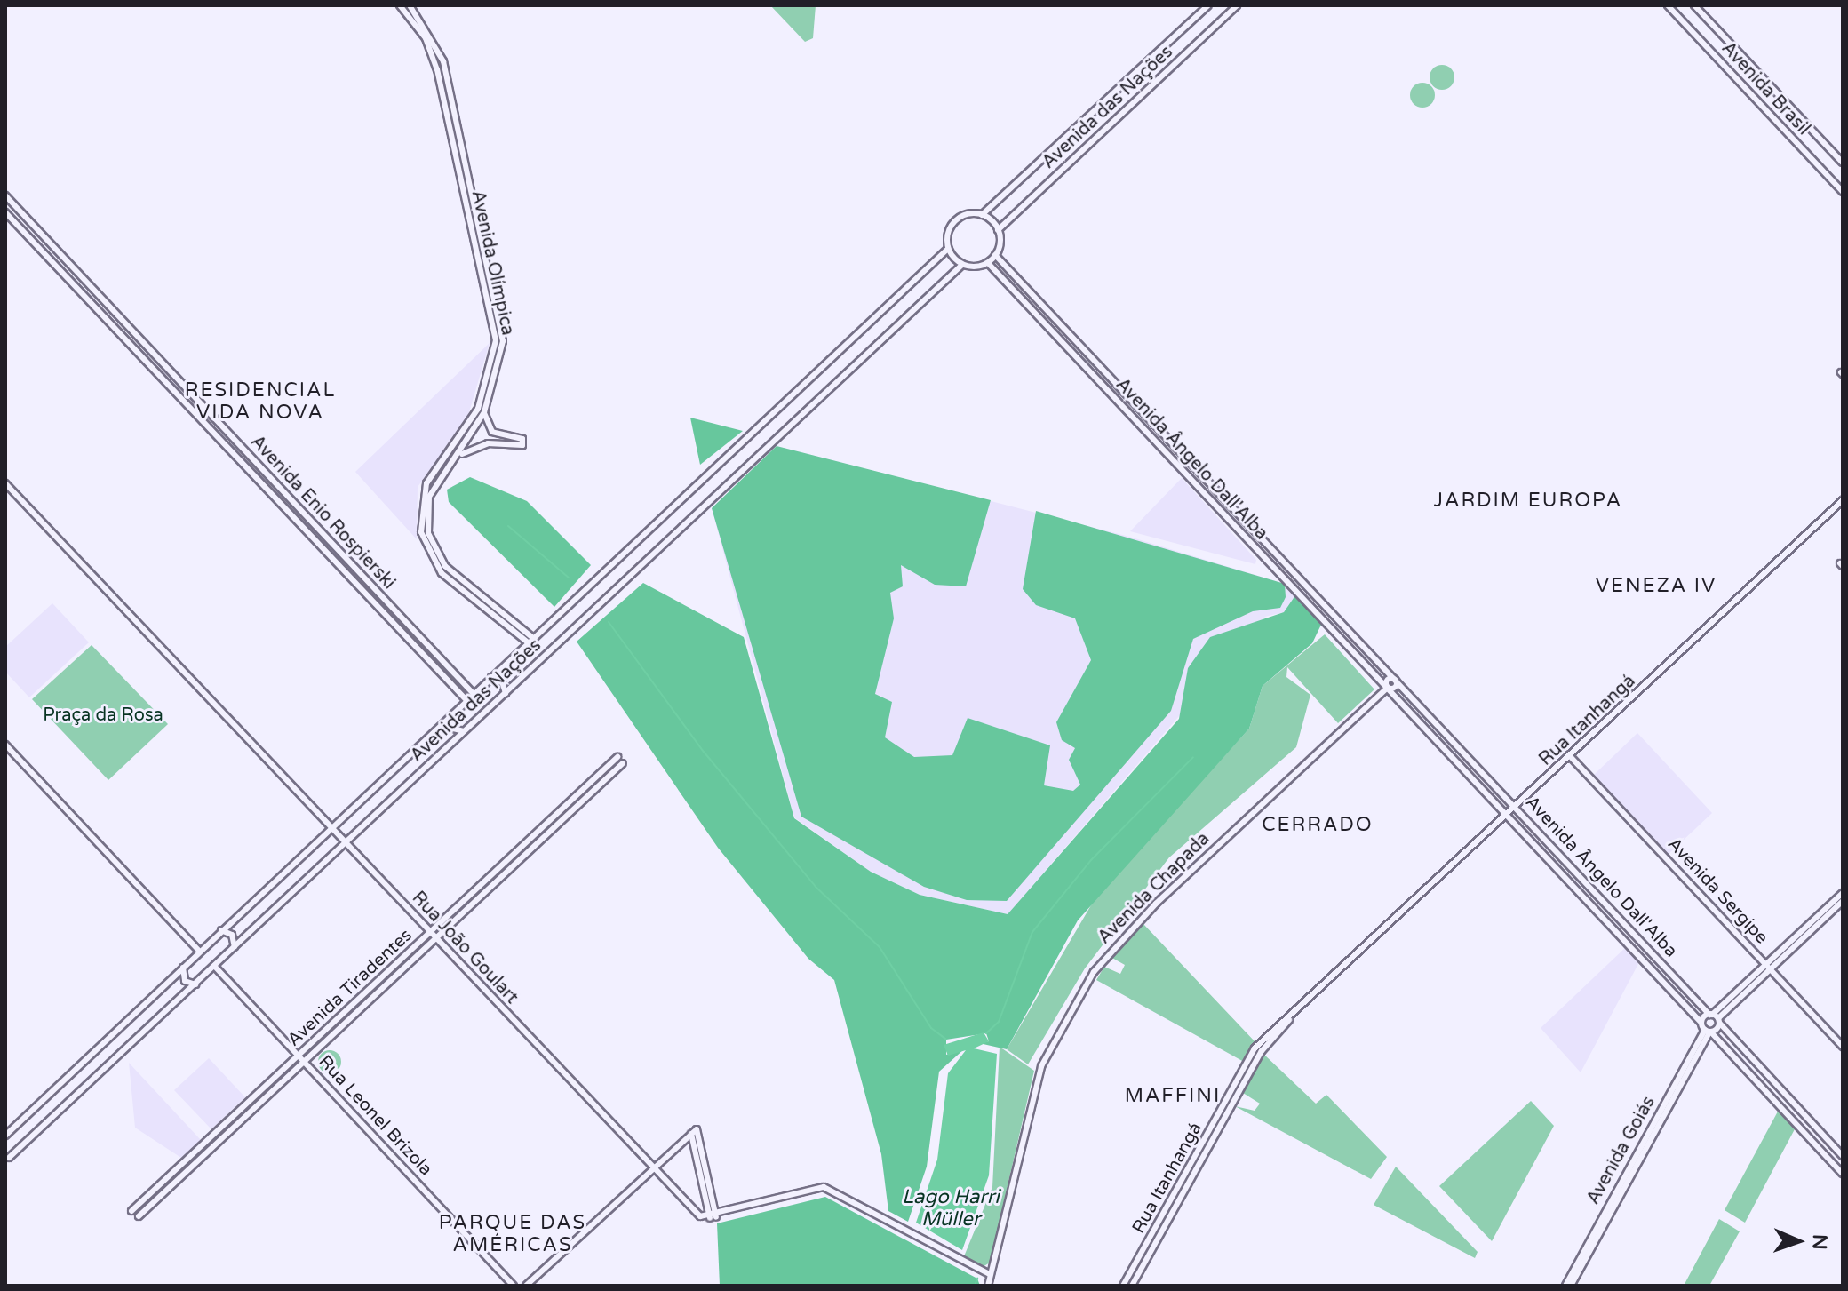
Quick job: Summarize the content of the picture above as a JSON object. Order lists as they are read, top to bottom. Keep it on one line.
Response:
{"streets":{"street":["Avenida Brasil","Avenida das Nações","Avenida Olímpica","Avenida Ângelo Dall'Alba","Avenida Enio Rospierski","Rua Itanhangá","Avenida Chapada","Avenida Sergipe","Rua João Goulart","Avenida Tiradentes","Rua Leonel Brizola","Avenida Goiás"]},"crossings":[["Avenida das Nações","Avenida Olímpica"],["Avenida das Nações","Avenida Ângelo Dall'Alba"],["Avenida das Nações","Avenida Enio Rospierski"],["Avenida das Nações","Rua João Goulart"],["Avenida das Nações","Rua Leonel Brizola"],["Avenida Ângelo Dall'Alba","Rua Itanhangá"],["Avenida Ângelo Dall'Alba","Avenida Chapada"],["Avenida Ângelo Dall'Alba","Avenida Goiás"],["Rua Itanhangá","Avenida Sergipe"],["Rua João Goulart","Avenida Tiradentes"],["Avenida Tiradentes","Rua Leonel Brizola"]],"districts":["RESIDENCIAL VIDA NOVA","JARDIM EUROPA","VENEZA IV","CERRADO","MAFFINI","PARQUE DAS AMÉRICAS"],"water":["Lago Harri Müller"],"parks":["Praça da Rosa"],"north":"right"}
